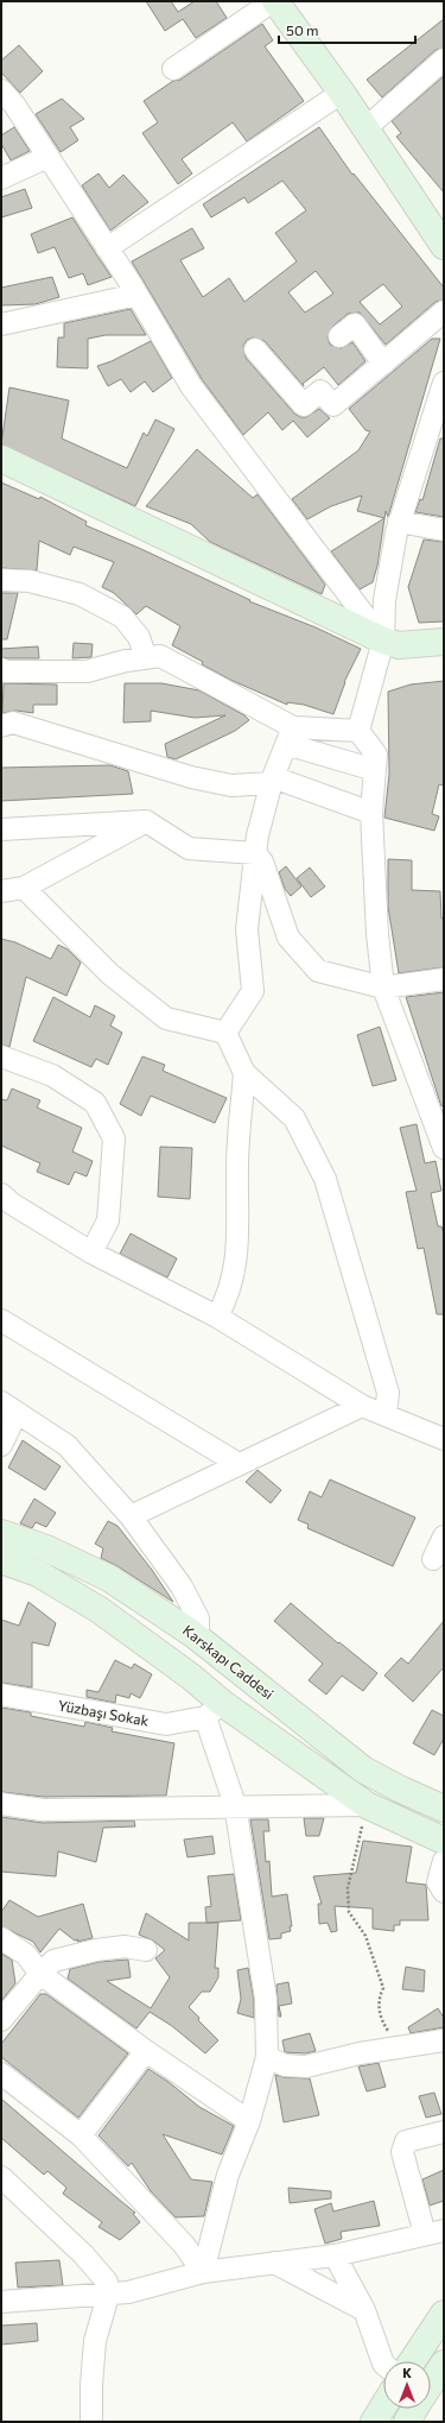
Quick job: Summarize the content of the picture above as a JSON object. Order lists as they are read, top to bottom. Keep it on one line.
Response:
{"streets":{"main road":["Karskapı Caddesi"],"street":["Yüzbaşı Sokak"]},"scale_bar":"50 m","north":"top"}
